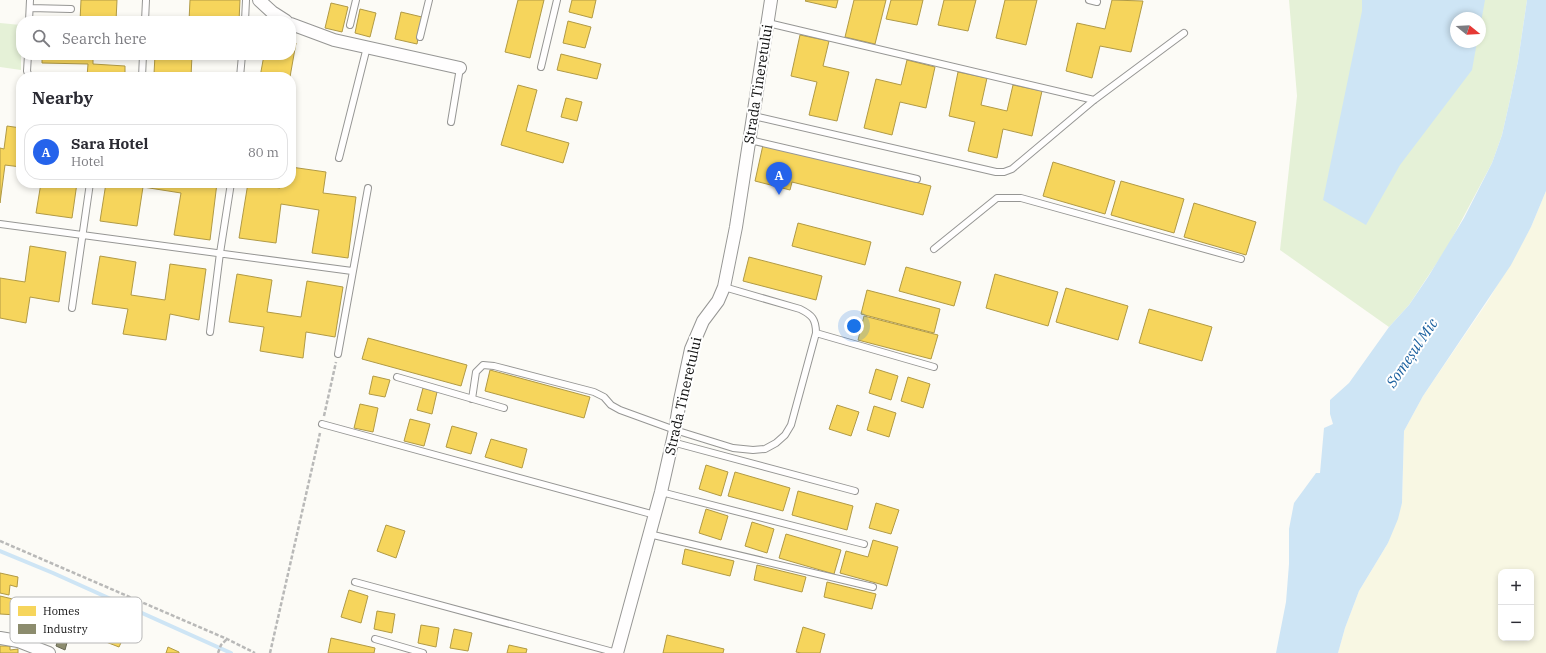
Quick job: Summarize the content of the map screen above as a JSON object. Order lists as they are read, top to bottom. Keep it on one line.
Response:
{"streets":{"street":["Strada Tineretului"]},"water":["Someșul Mic"],"legend":["Homes","Industry"],"north":"right","page":{"search":"Search here","heading":"Nearby","list":[{"mark":"A","name":"Sara Hotel","note":"Hotel","value":"80 m"}],"pins":"A","map_buttons":["+","−"]}}
